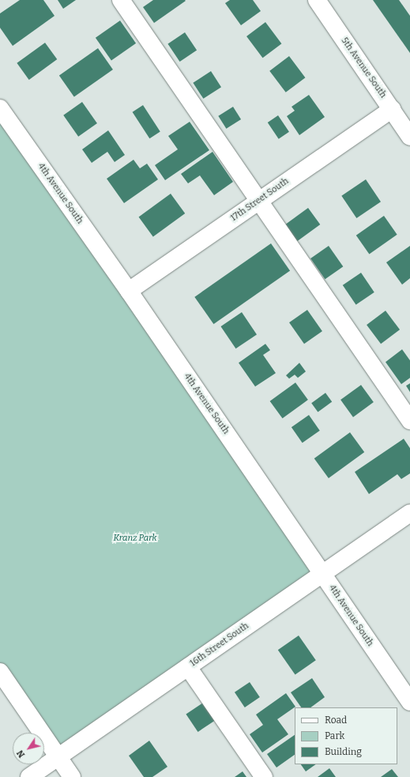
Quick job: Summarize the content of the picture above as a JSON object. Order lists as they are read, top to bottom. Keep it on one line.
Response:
{"streets":{"street":["5th Avenue South","4th Avenue South","17th Street South","16th Street South"]},"crossings":[["5th Avenue South","17th Street South"],["4th Avenue South","17th Street South"],["4th Avenue South","16th Street South"]],"parks":["Kranz Park"],"legend":["Road","Park","Building"],"north":"bottom left"}
